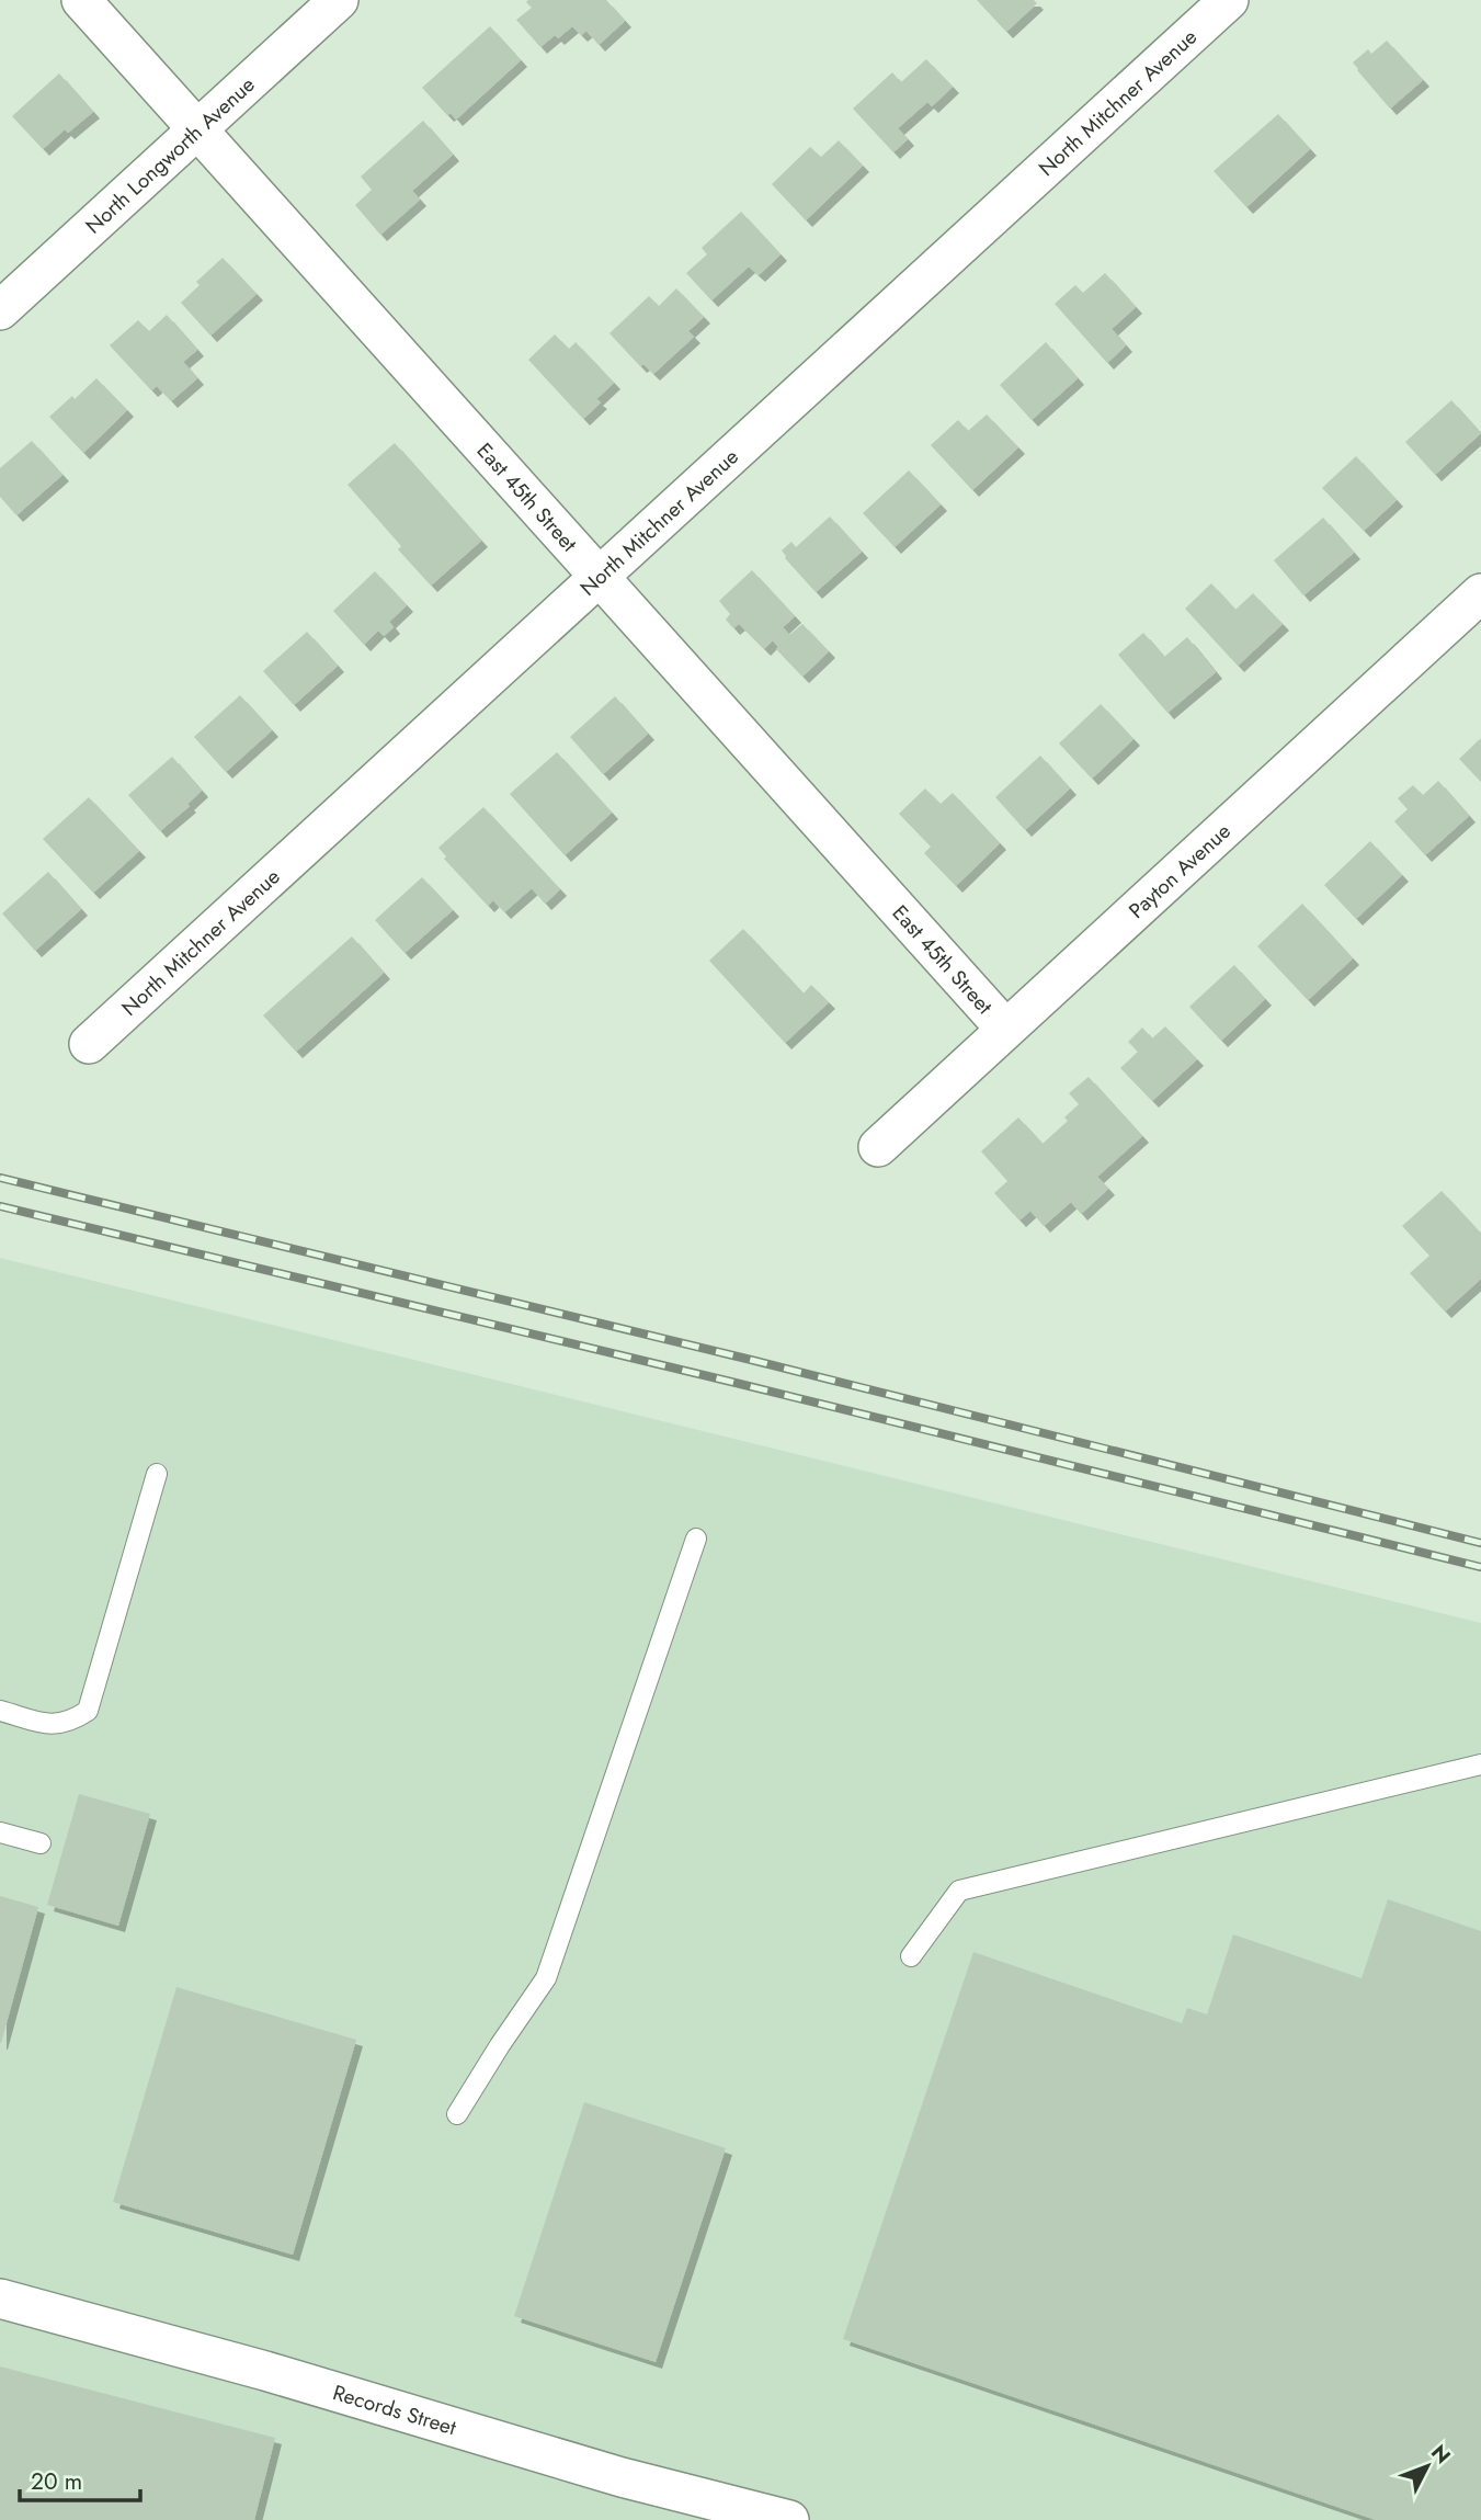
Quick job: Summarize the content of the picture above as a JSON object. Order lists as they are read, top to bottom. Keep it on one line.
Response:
{"streets":{"street":["North Mitchner Avenue","North Longworth Avenue","East 45th Street","Payton Avenue","Records Street"]},"crossings":[["North Mitchner Avenue","East 45th Street"],["North Longworth Avenue","East 45th Street"],["East 45th Street","Payton Avenue"]],"scale_bar":"20 m","north":"top right"}
